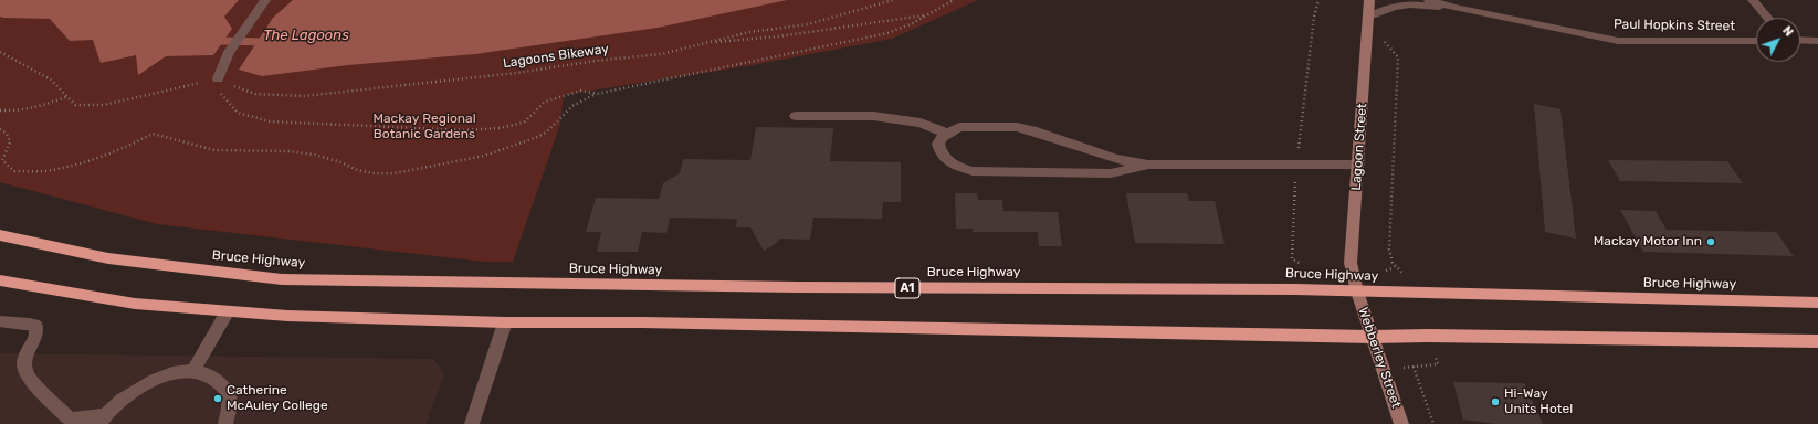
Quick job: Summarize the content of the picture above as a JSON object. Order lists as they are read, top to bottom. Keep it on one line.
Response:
{"streets":{"highway":["Bruce Highway","A1"],"main road":["Lagoon Street","Webberley Street"],"street":["Paul Hopkins Street"],"path":["Lagoons Bikeway"]},"crossings":[["Paul Hopkins Street","Lagoon Street"],["Lagoon Street","Bruce Highway"],["Lagoon Street","Webberley Street"],["Bruce Highway","Webberley Street"]],"water":["The Lagoons"],"parks":["Mackay Regional Botanic Gardens"],"places":["Mackay Motor Inn","Catherine McAuley College","Hi-Way Units Hotel"],"north":"top right"}
